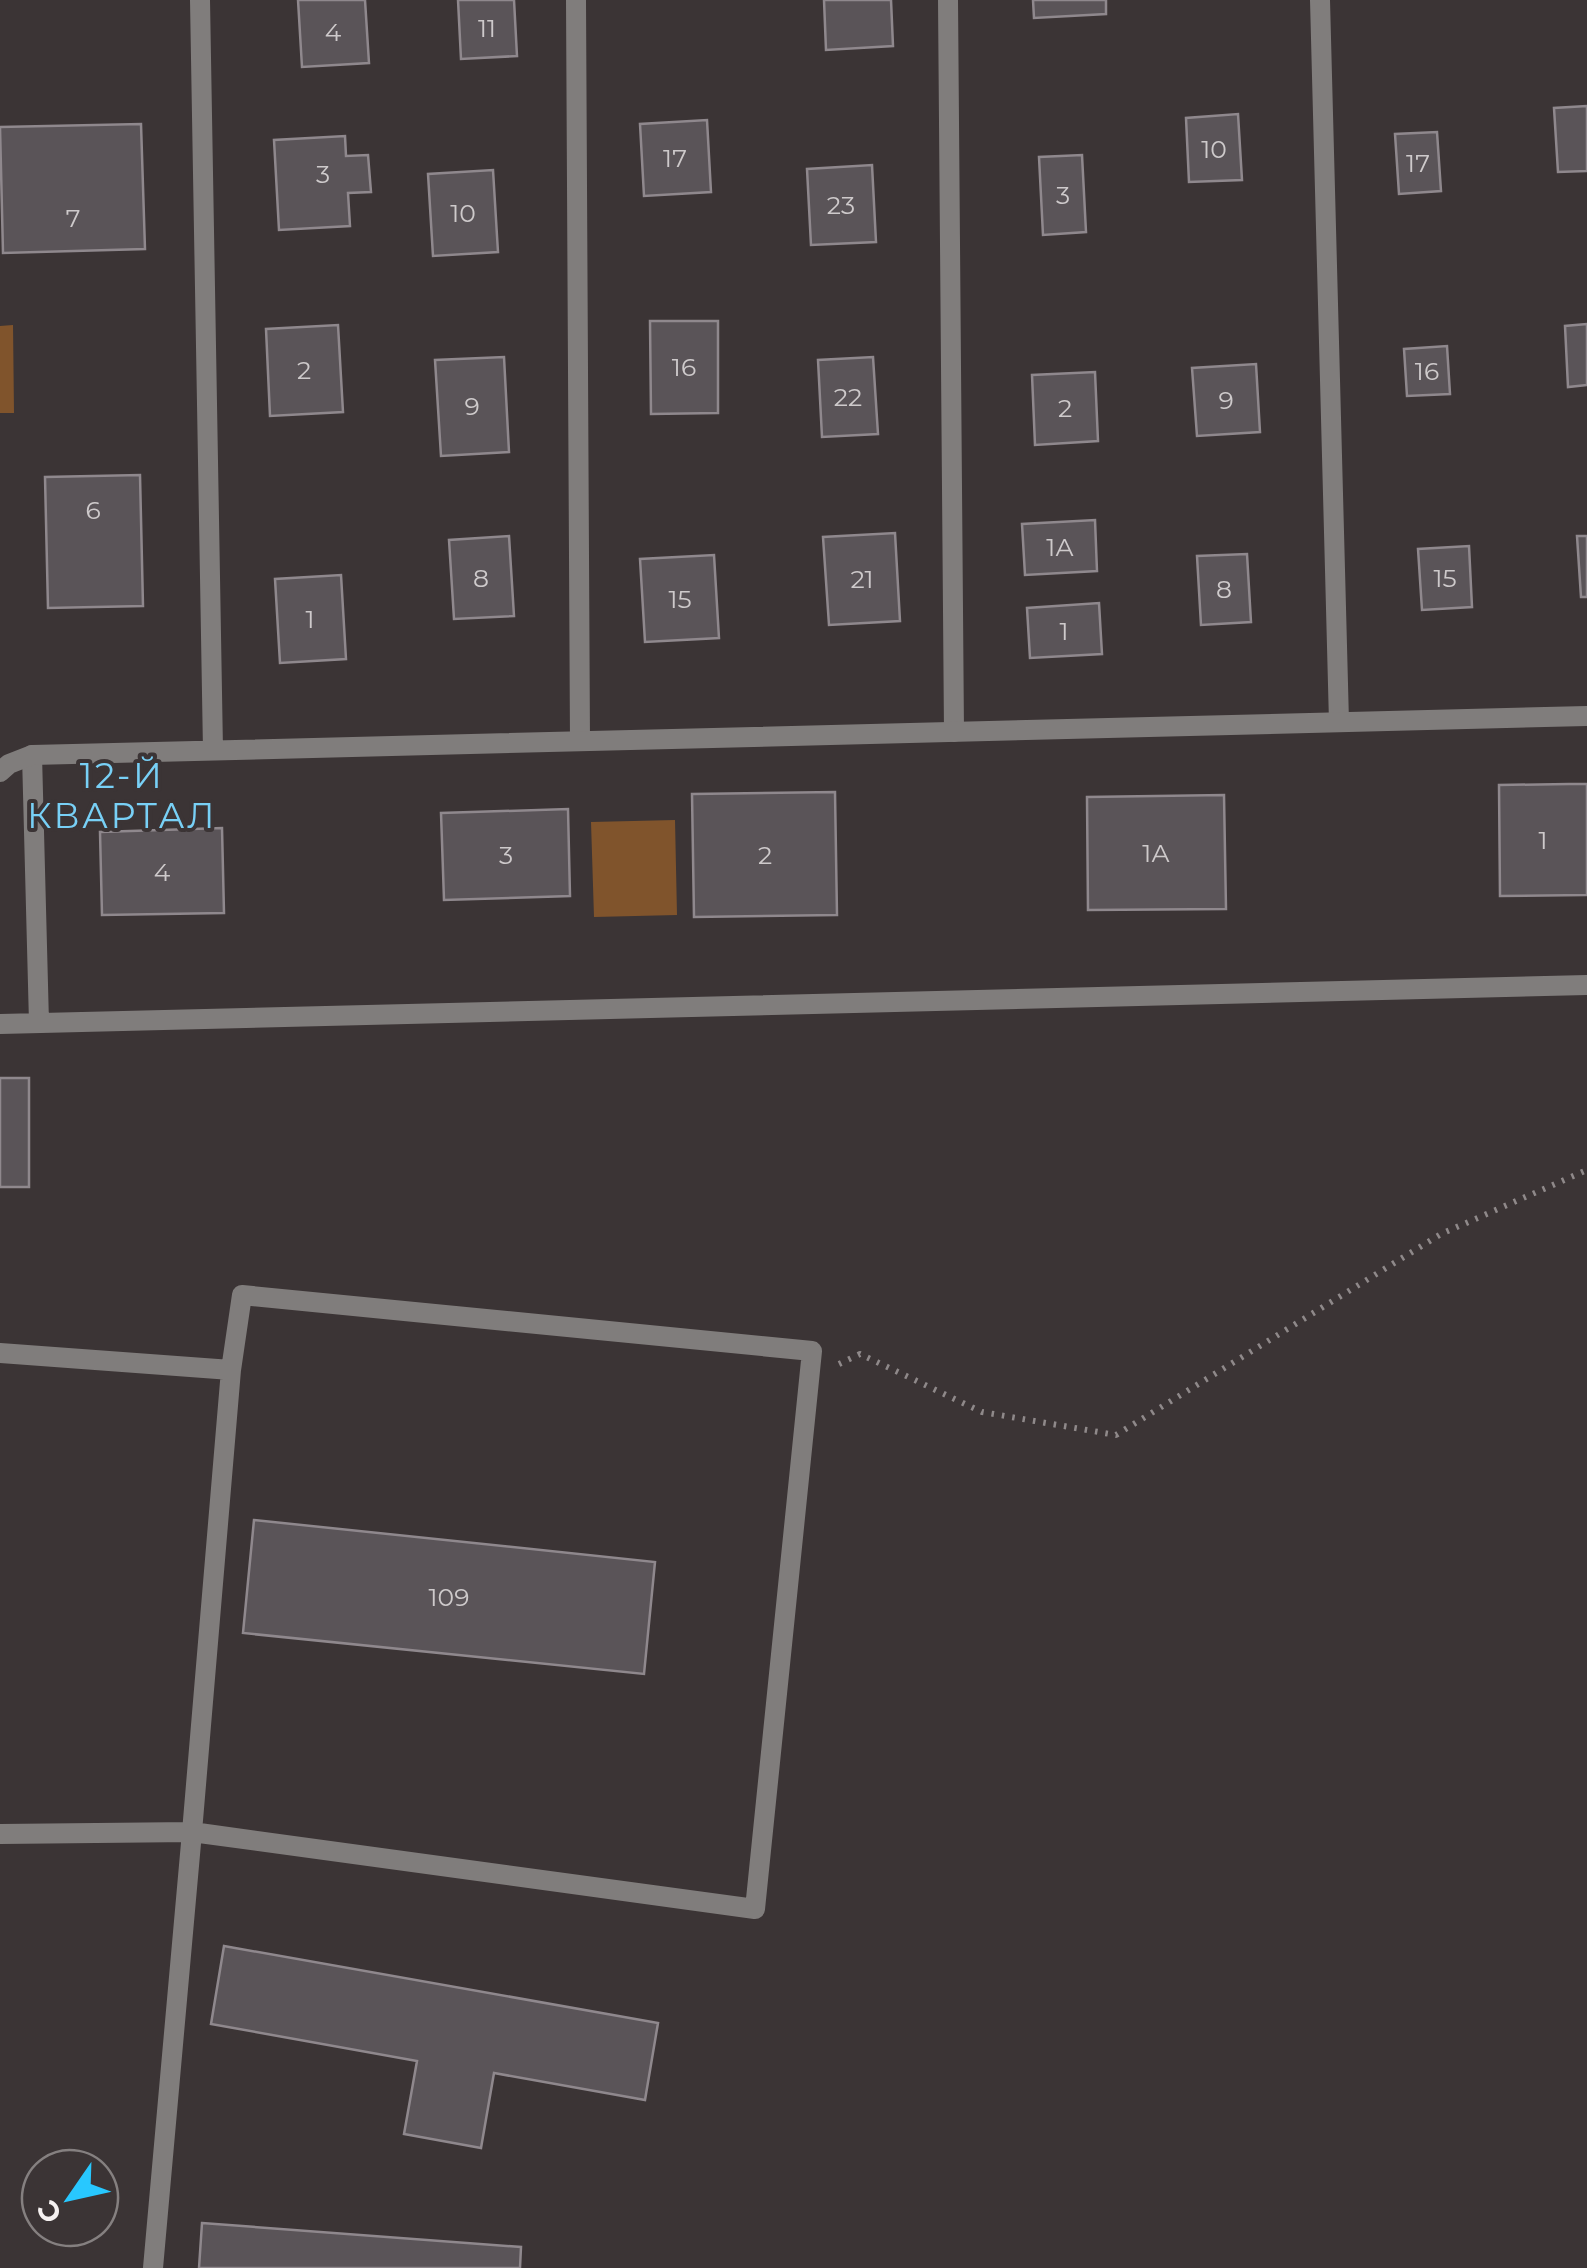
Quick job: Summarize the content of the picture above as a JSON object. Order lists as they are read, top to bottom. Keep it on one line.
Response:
{"districts":["12-Й КВАРТАЛ"],"house_numbers":["11","4","10","17","17","3","3","23","10","7","16","2","16","22","9","9","2","6","1А","8","15","21","8","15","1","1","1","1А","3","2","4","109"],"north":"bottom left"}
